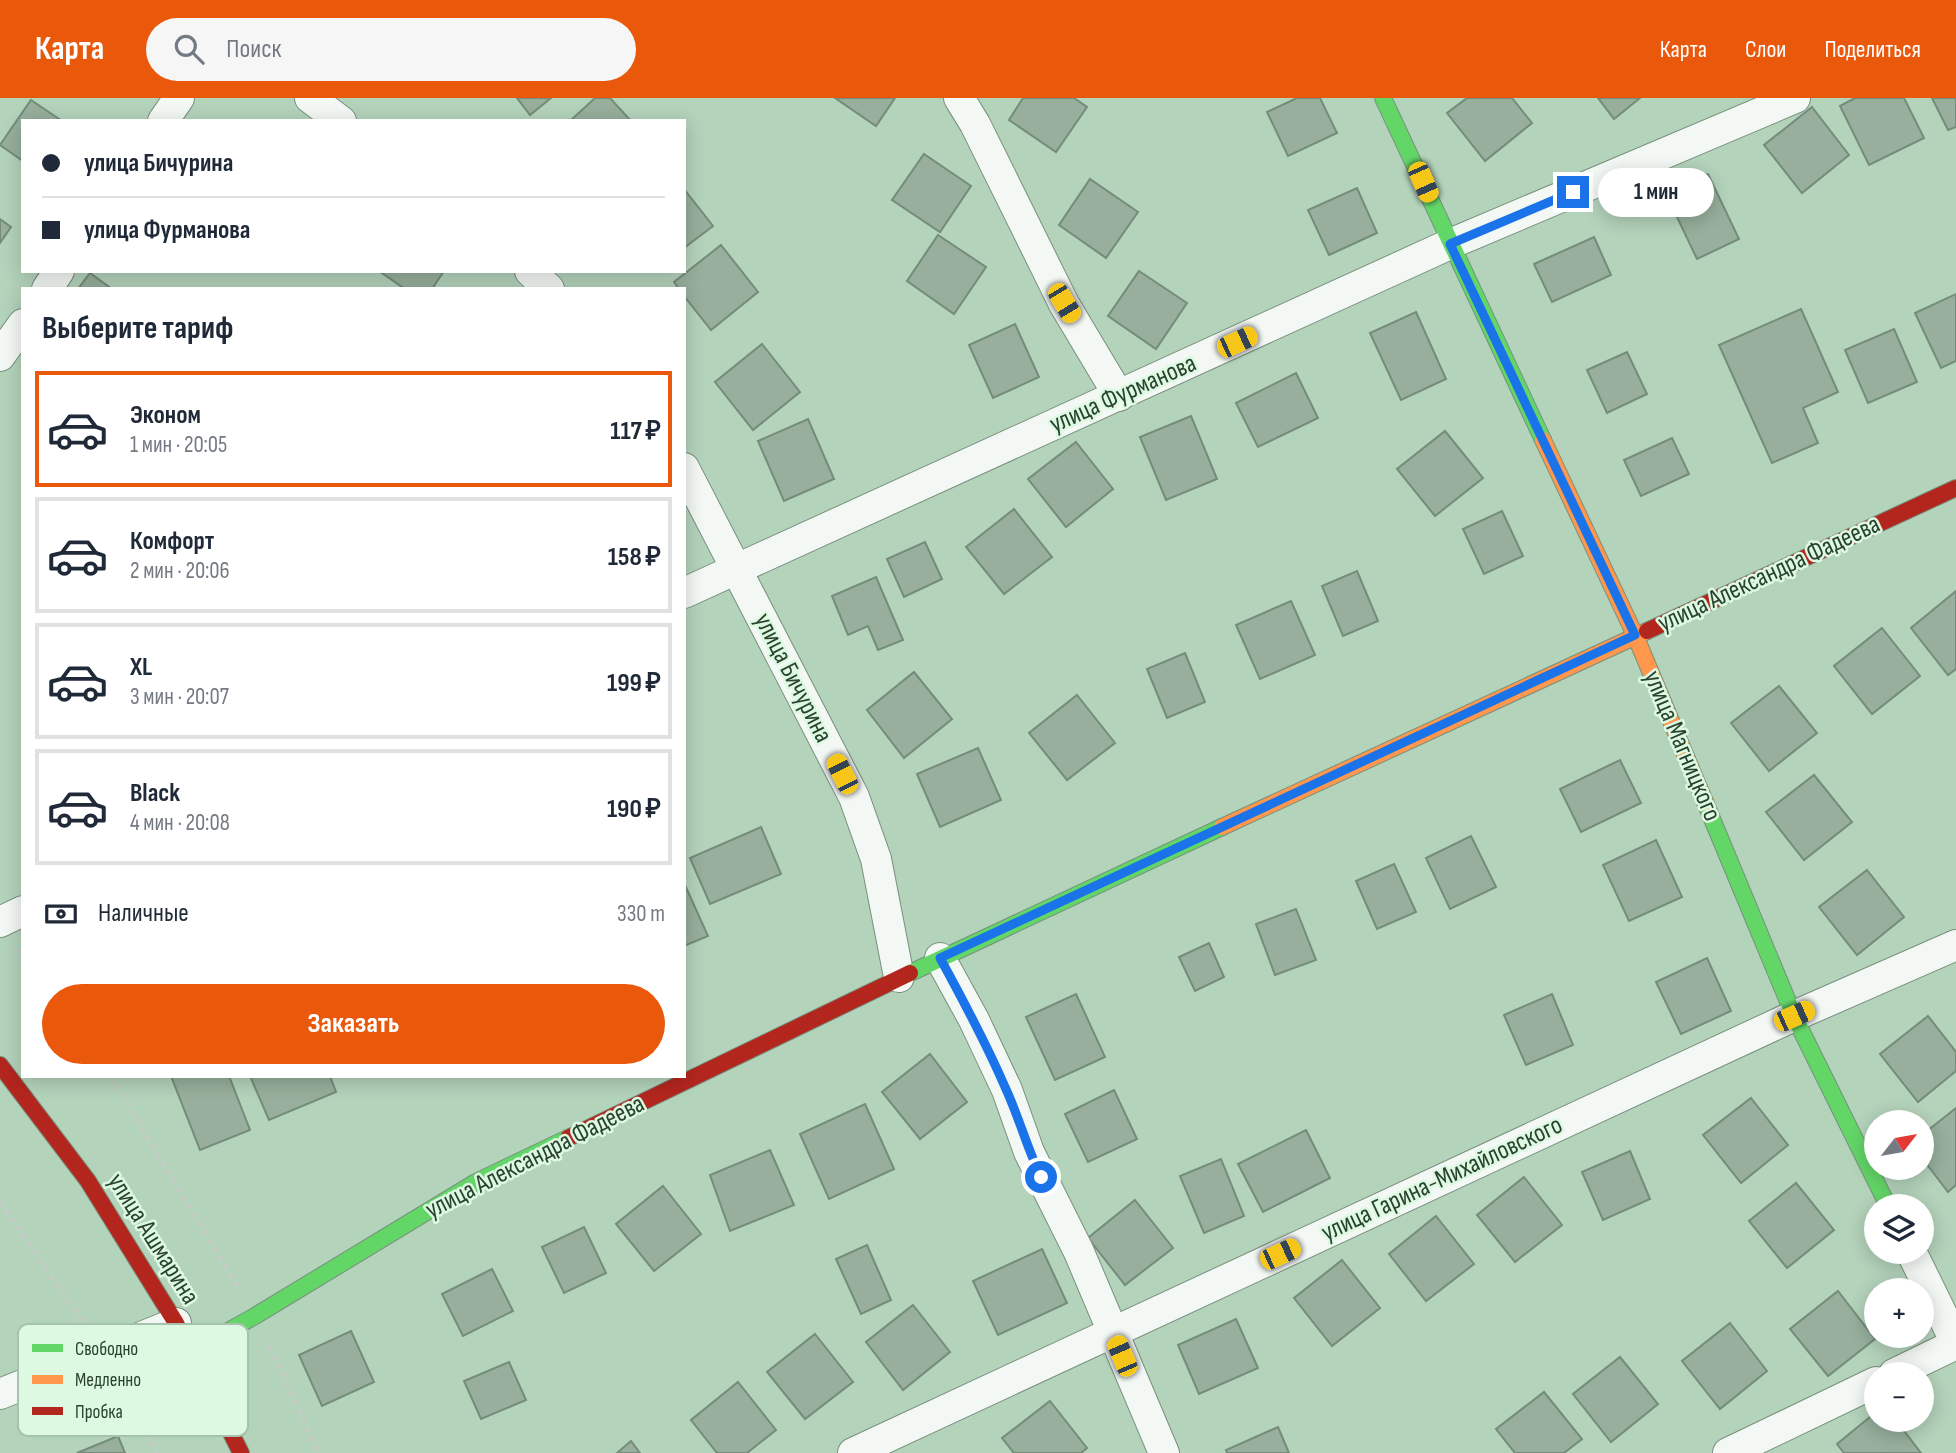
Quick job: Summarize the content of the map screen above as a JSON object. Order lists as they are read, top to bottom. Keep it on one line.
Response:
{"streets":{"street":["улица Фурманова","улица Александра Фадеева","улица Бичурина","улица Магницкого","улица Гарина-Михайловского","улица Ашмарина"]},"crossings":[["улица Фурманова","улица Бичурина"],["улица Фурманова","улица Магницкого"],["улица Александра Фадеева","улица Бичурина"],["улица Александра Фадеева","улица Магницкого"],["улица Магницкого","улица Гарина-Михайловского"]],"legend":["Свободно","Медленно","Пробка"],"north":"top right","page":{"header":"Карта","search":"Поиск","nav":["Карта","Слои","Поделиться"],"banner":["улица Бичурина","улица Фурманова"],"bubble":"1 мин","heading":"Выберите тариф","list":[{"name":"Эконом","note":"1 мин · 20:05","value":"117 ₽"},{"name":"Комфорт","note":"2 мин · 20:06","value":"158 ₽"},{"name":"XL","note":"3 мин · 20:07","value":"199 ₽"},{"name":"Black","note":"4 мин · 20:08","value":"190 ₽"}],"pay":["Наличные","330 m"],"buttons":"Заказать","map_buttons":["+","−"]}}
